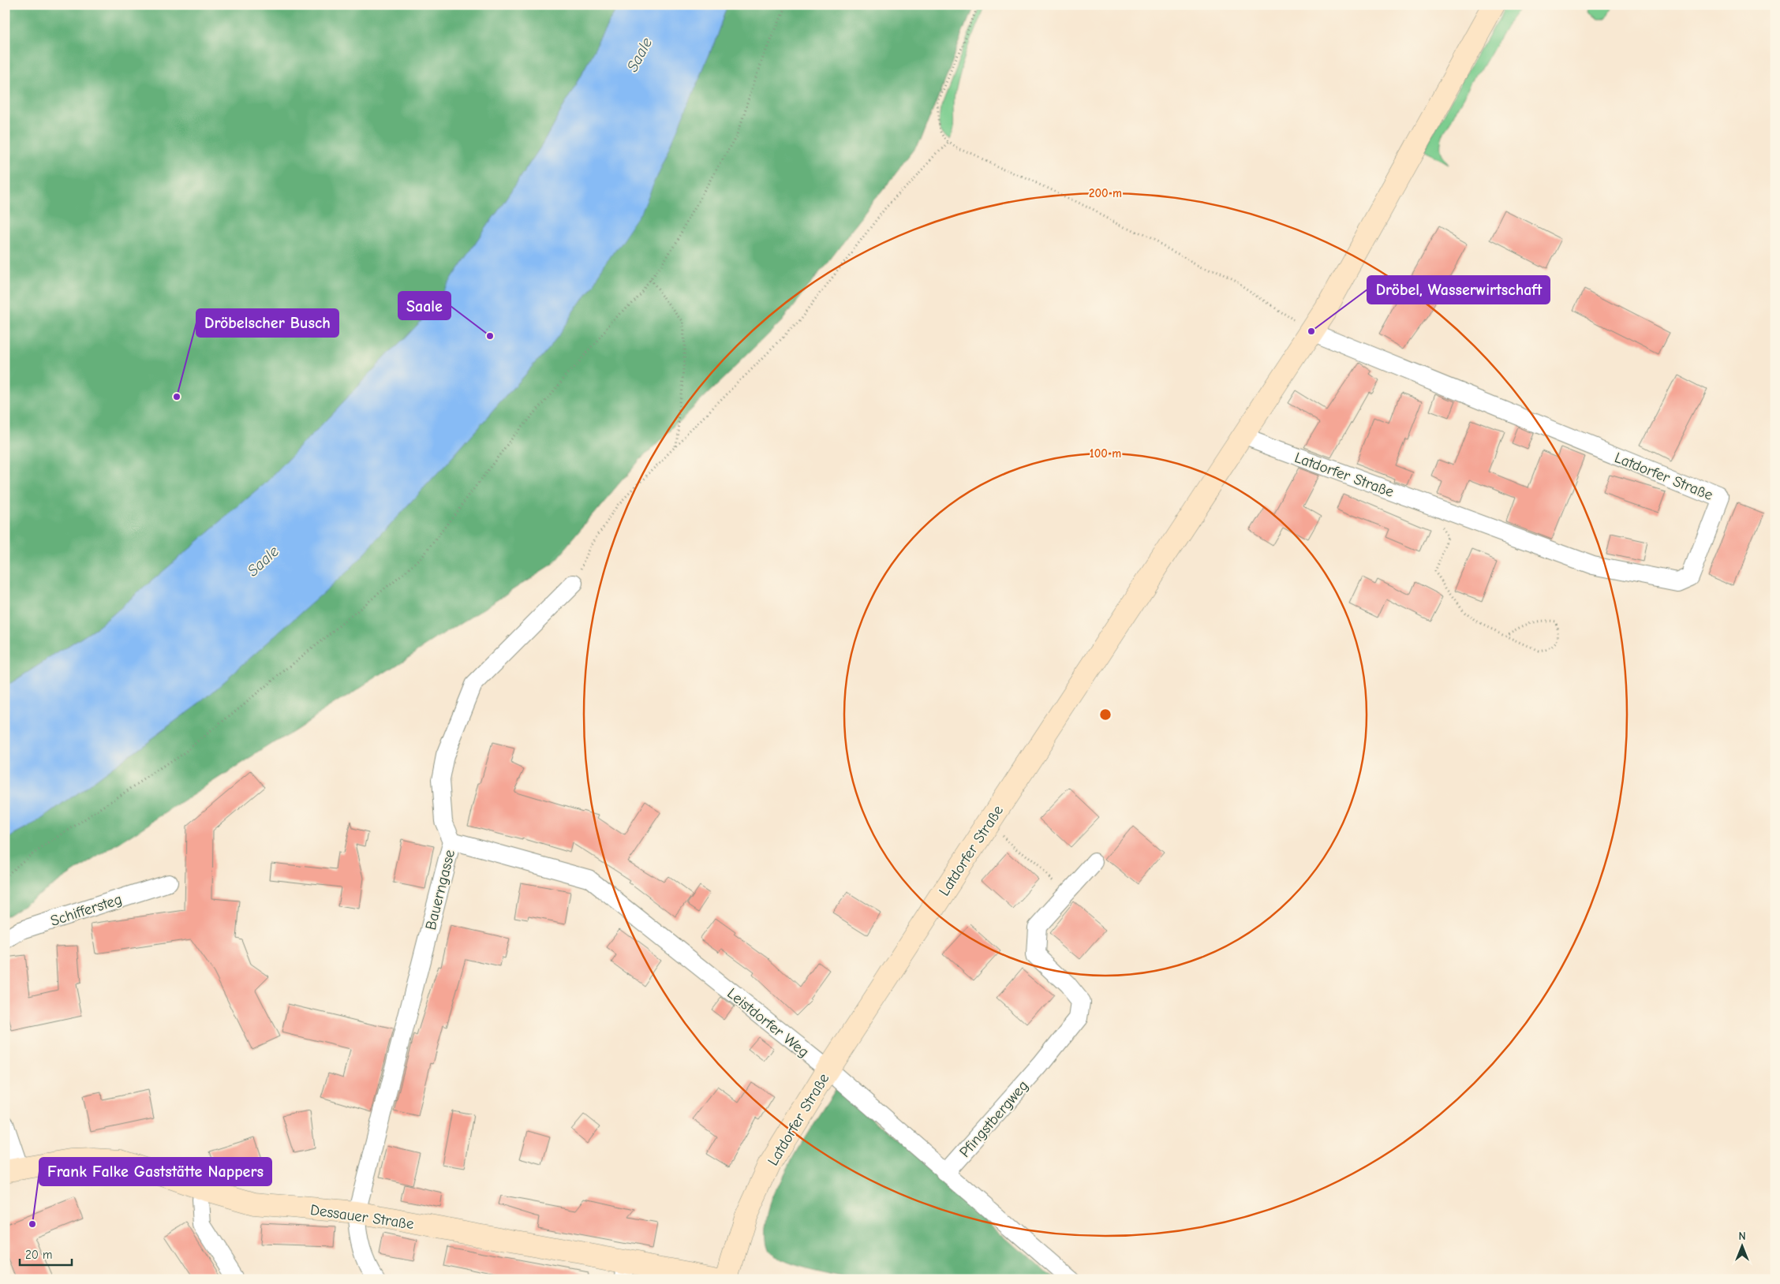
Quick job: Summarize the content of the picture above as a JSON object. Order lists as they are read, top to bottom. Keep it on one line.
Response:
{"streets":{"main road":["Latdorfer Straße","Dessauer Straße"],"street":["Bauerngasse","Schiffersteg","Leistdorfer Weg","Pfingstbergweg"]},"crossings":[["Latdorfer Straße","Leistdorfer Weg"],["Bauerngasse","Leistdorfer Weg"],["Bauerngasse","Dessauer Straße"],["Leistdorfer Weg","Pfingstbergweg"]],"water":["Saale"],"places":["Dröbel, Wasserwirtschaft","Saale","Dröbelscher Busch","Frank Falke Gaststätte Nappers"],"scale_bar":"20 m","north":"top","rings":["200 m","100 m"]}
